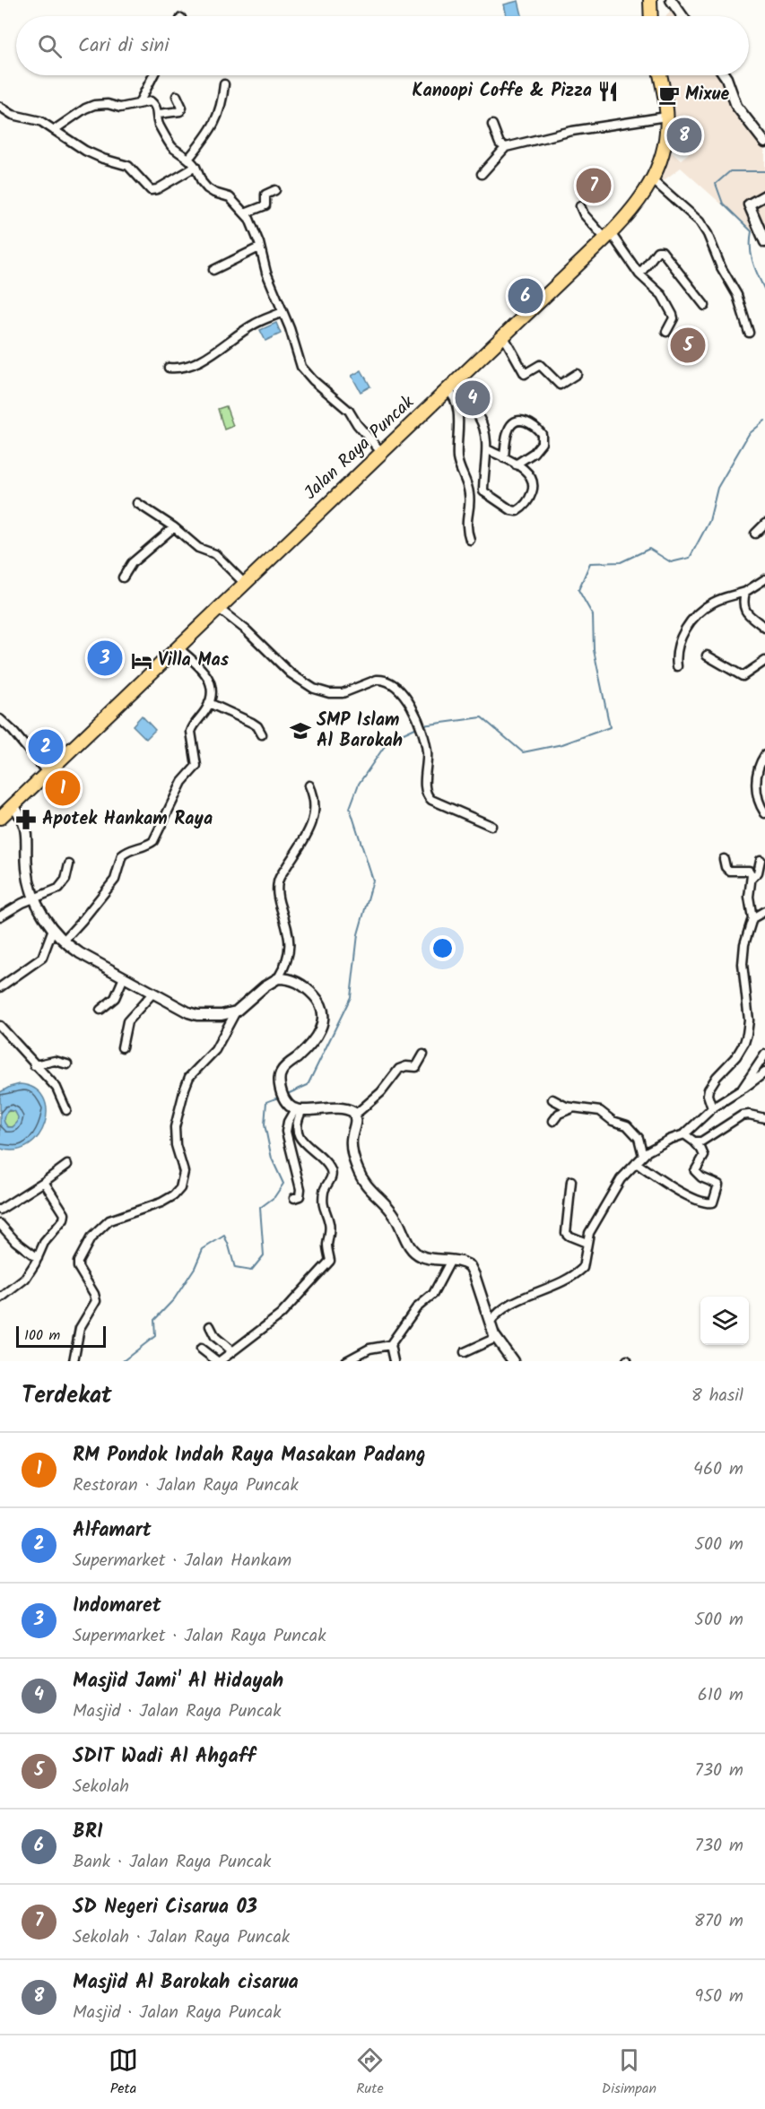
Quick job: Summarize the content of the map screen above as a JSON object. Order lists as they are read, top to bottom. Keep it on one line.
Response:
{"streets":{"highway":["Jalan Raya Puncak"]},"places":{"restaurant":["Kanoopi Coffe & Pizza"],"cafe":["Mixue"],"hotel":["Villa Mas"],"school or university":["SMP Islam Al Barokah"],"pharmacy":["Apotek Hankam Raya"]},"scale_bar":"100 m","page":{"search":"Cari di sini","pins":["8","7","6","5","4","3","2","1"],"scale":"100 m","heading":["Terdekat","8 hasil"],"list":[{"mark":"1","name":"RM Pondok Indah Raya Masakan Padang","note":"Restoran · Jalan Raya Puncak","value":"460 m"},{"mark":"2","name":"Alfamart","note":"Supermarket · Jalan Hankam","value":"500 m"},{"mark":"3","name":"Indomaret","note":"Supermarket · Jalan Raya Puncak","value":"500 m"},{"mark":"4","name":"Masjid Jami' Al Hidayah","note":"Masjid · Jalan Raya Puncak","value":"610 m"},{"mark":"5","name":"SDIT Wadi Al Ahgaff","note":"Sekolah","value":"730 m"},{"mark":"6","name":"BRI","note":"Bank · Jalan Raya Puncak","value":"730 m"},{"mark":"7","name":"SD Negeri Cisarua 03","note":"Sekolah · Jalan Raya Puncak","value":"870 m"},{"mark":"8","name":"Masjid Al Barokah cisarua","note":"Masjid · Jalan Raya Puncak","value":"950 m"}],"nav":["Peta","Rute","Disimpan"]}}
